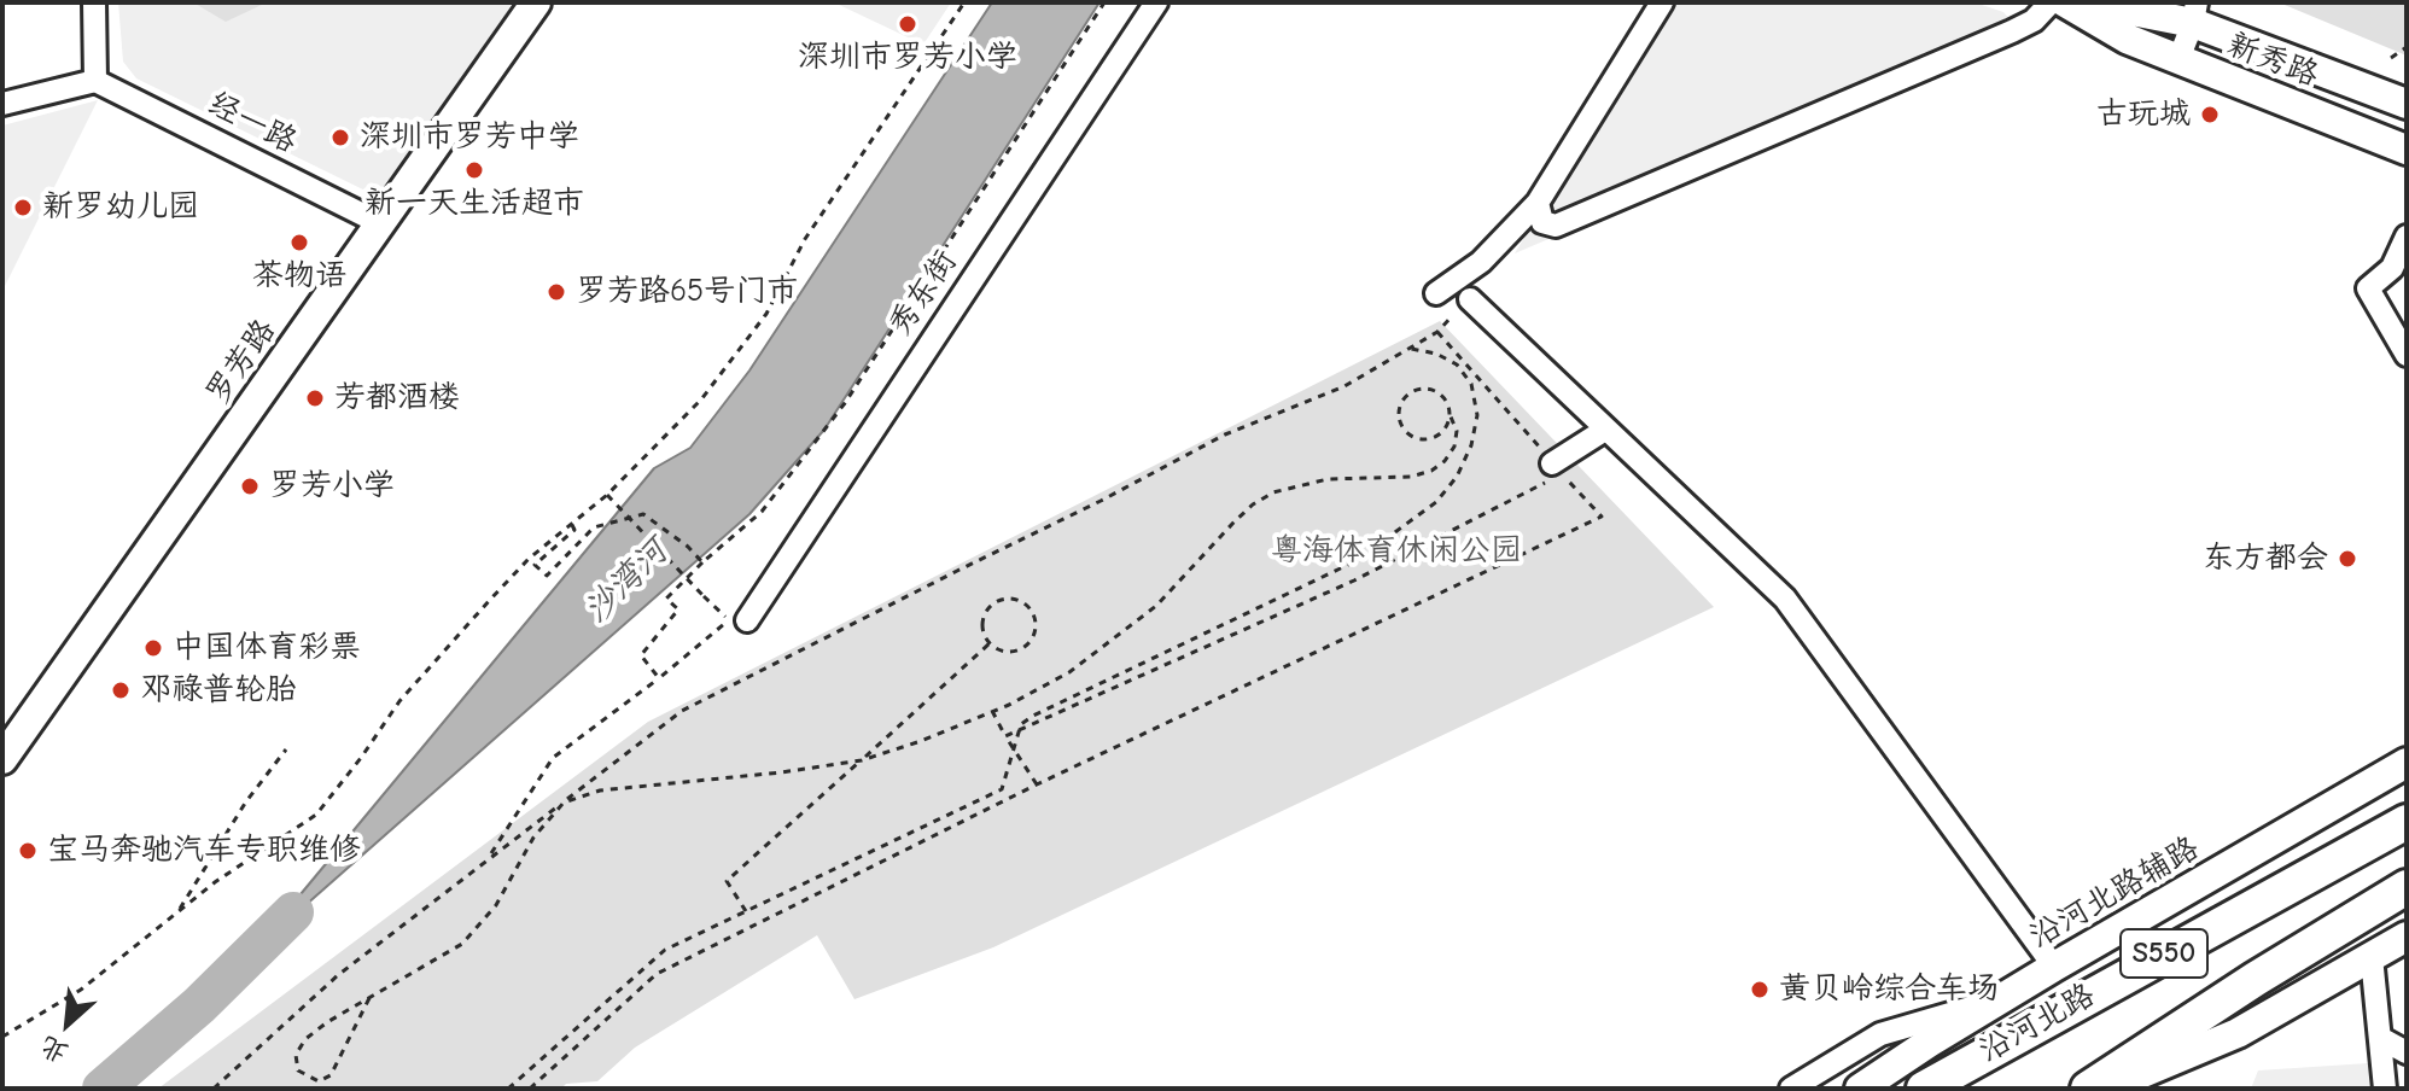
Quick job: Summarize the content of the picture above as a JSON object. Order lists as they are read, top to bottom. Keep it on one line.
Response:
{"streets":{"highway":["S550","沿河北路"],"main road":["新秀路","罗芳路","沿河北路辅路"],"street":["经一路","秀东街"]},"crossings":[["经一路","罗芳路"]],"water":["沙湾河"],"parks":["粤海体育休闲公园"],"places":["深圳市罗芳小学","古玩城","深圳市罗芳中学","新一天生活超市","新罗幼儿园","茶物语","罗芳路65号门市","芳都酒楼","罗芳小学","东方都会","中国体育彩票","邓禄普轮胎","宝马奔驰汽车专职维修","黄贝岭综合车场"],"north":"bottom left"}
